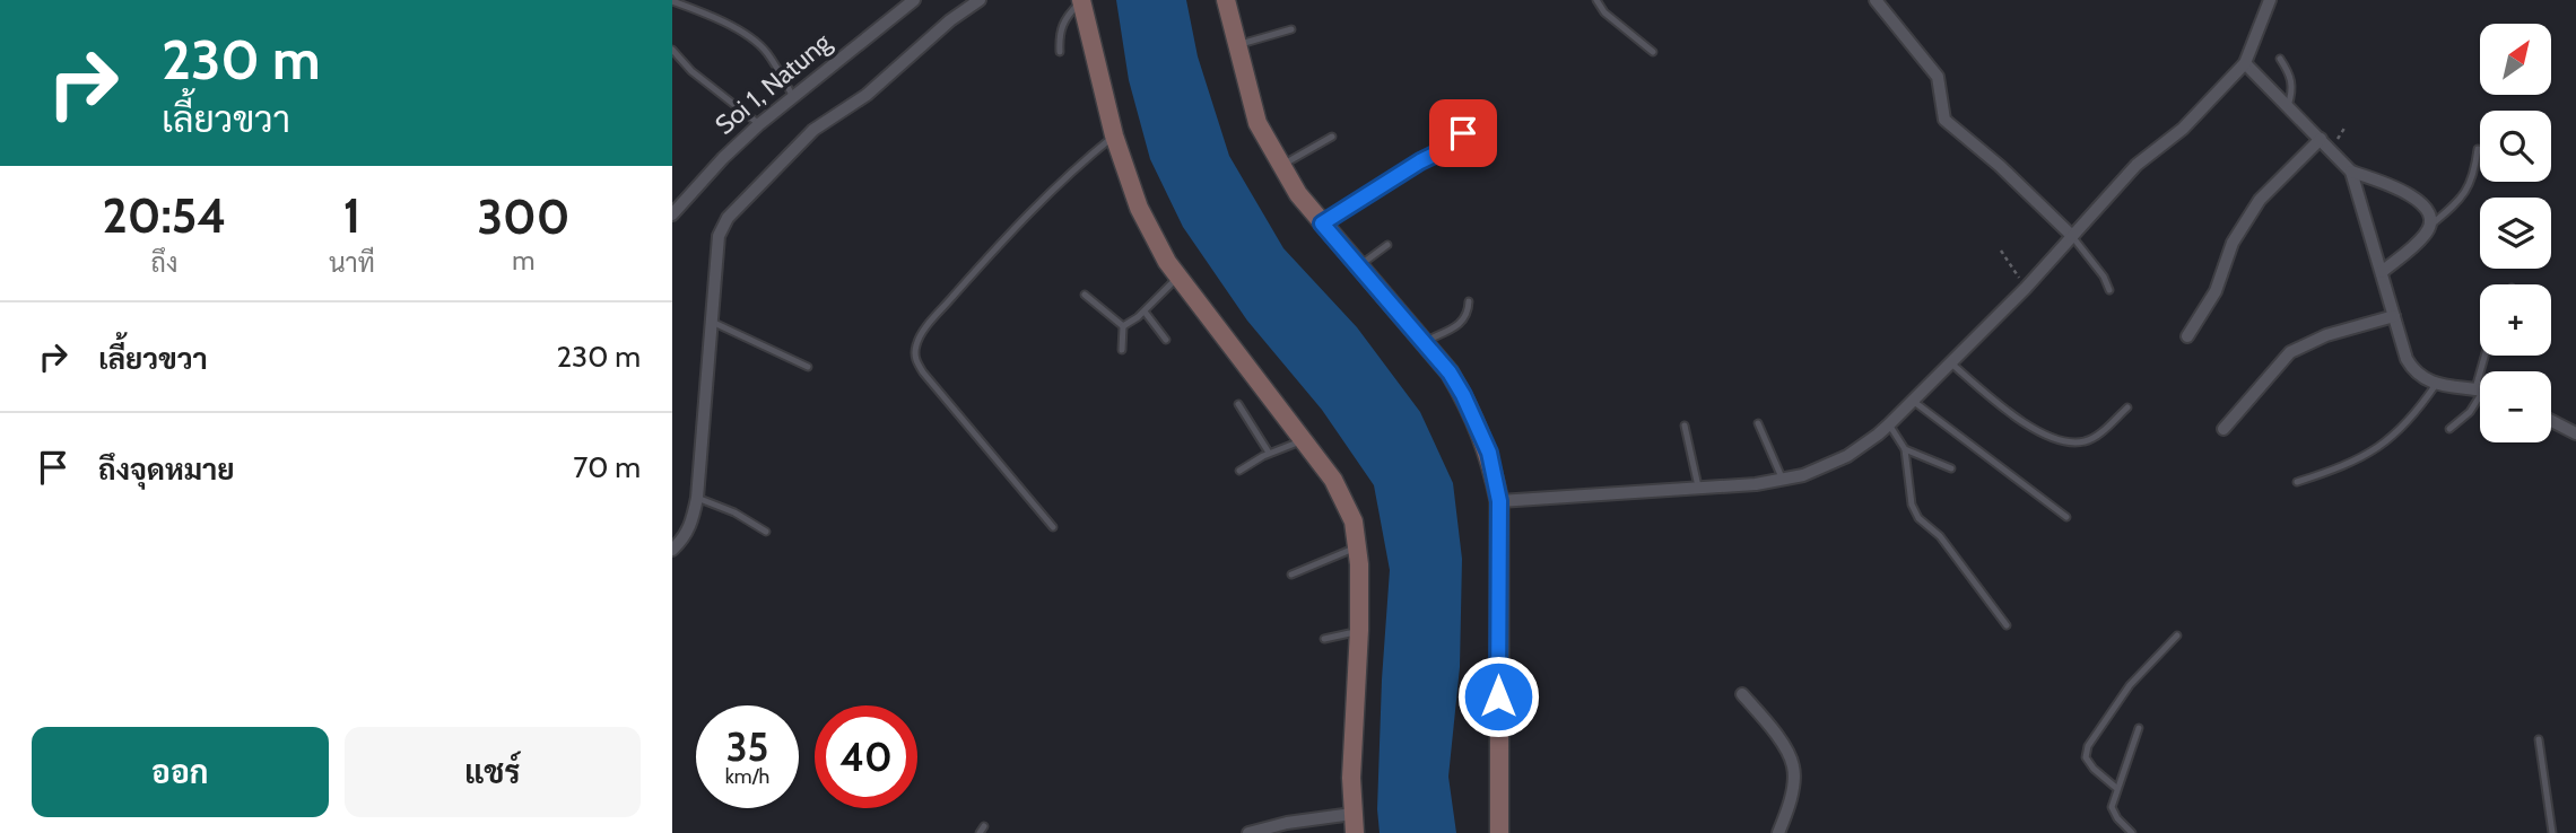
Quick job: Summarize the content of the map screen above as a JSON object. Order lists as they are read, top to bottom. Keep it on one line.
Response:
{"streets":{"street":["Soi 1, Natung"]},"north":"top right","page":{"turn":["230 m","เลี้ยวขวา"],"map_buttons":["+","−"],"eta":["20:54","ถึง","1","นาที","300","m"],"list":[{"name":"เลี้ยวขวา","value":"230 m"},{"name":"ถึงจุดหมาย","value":"70 m"}],"speed":"35 km/h","limit":"40","buttons":["ออก","แชร์"]}}
